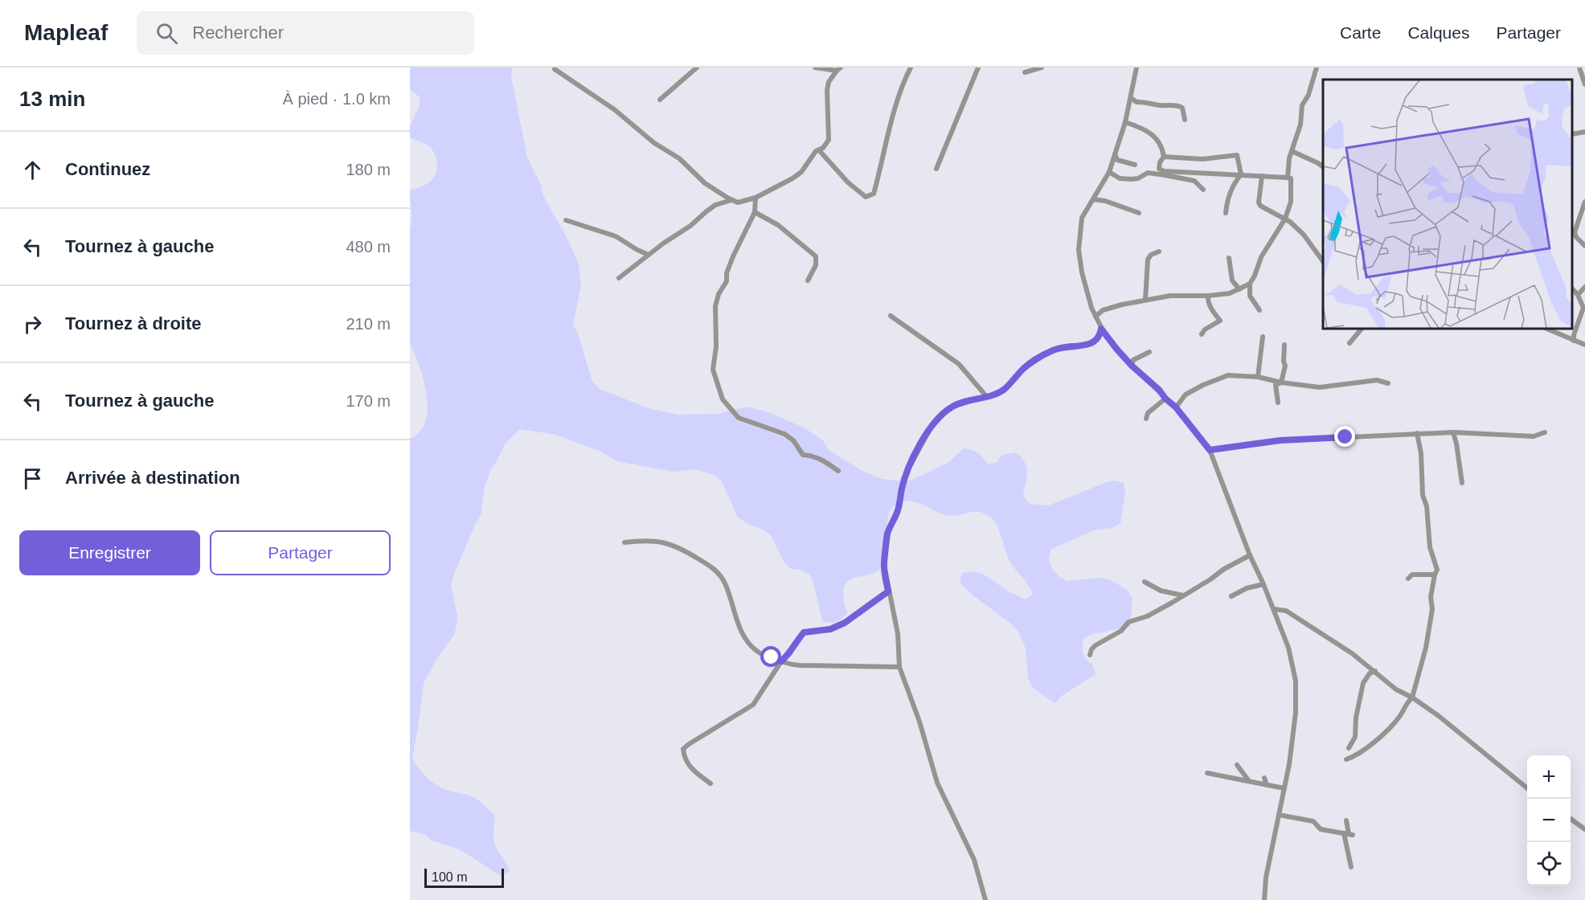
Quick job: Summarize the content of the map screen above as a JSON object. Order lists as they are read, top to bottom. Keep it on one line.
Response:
{"scale_bar":"100 m","page":{"header":"Mapleaf","search":"Rechercher","nav":["Carte","Calques","Partager"],"heading":["13 min","À pied · 1.0 km"],"list":[["Continuez","180 m"],["Tournez à gauche","480 m"],["Tournez à droite","210 m"],["Tournez à gauche","170 m"],"Arrivée à destination"],"buttons":["Enregistrer","Partager"],"map_buttons":["+","−"],"scale":"100 m"}}
